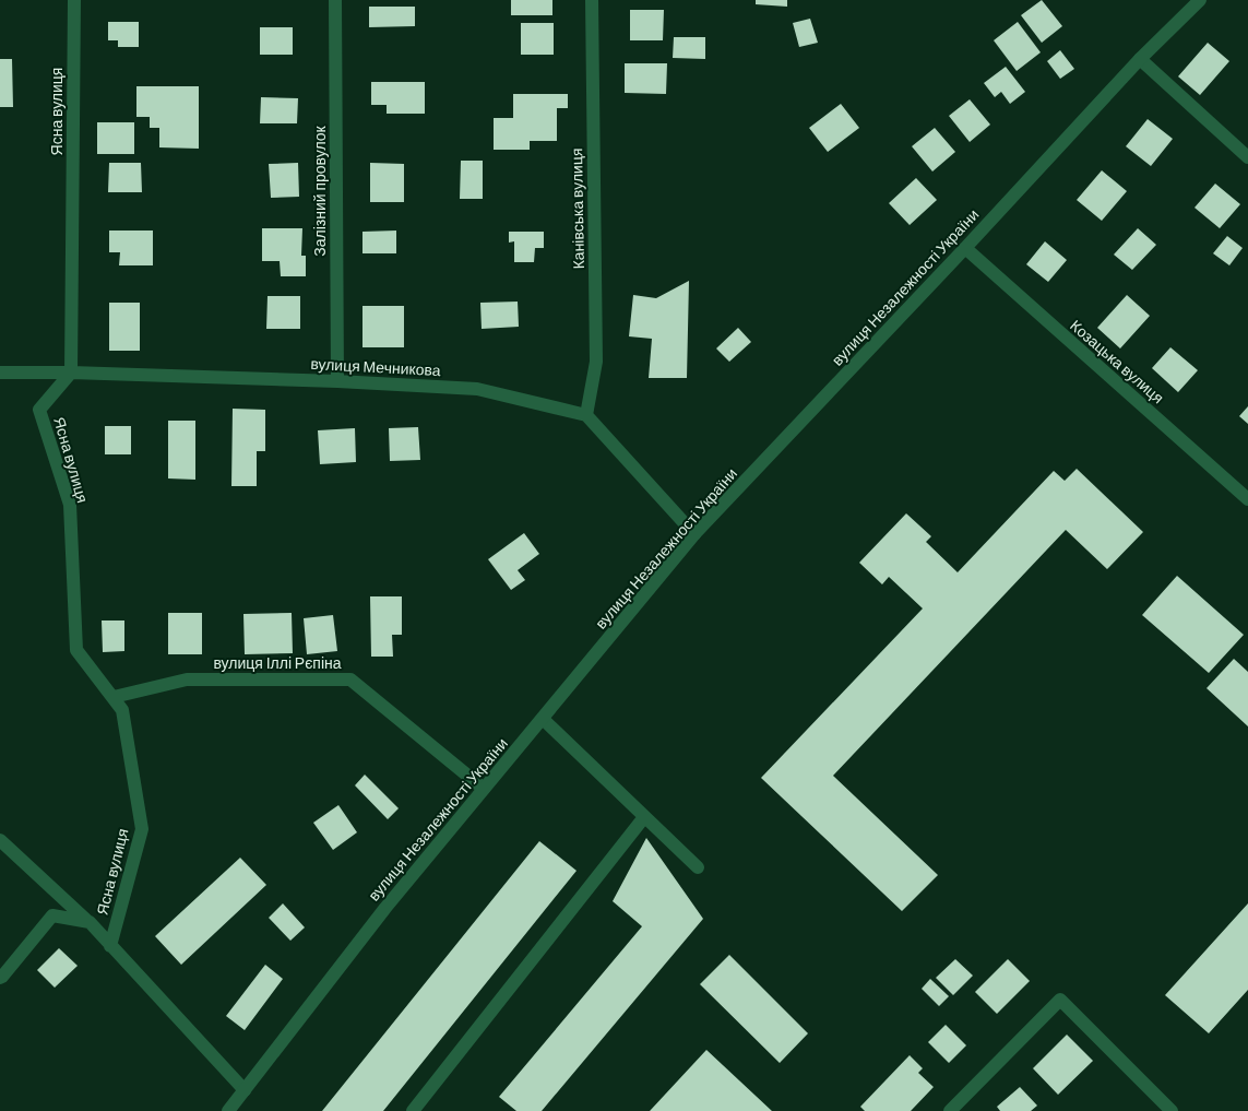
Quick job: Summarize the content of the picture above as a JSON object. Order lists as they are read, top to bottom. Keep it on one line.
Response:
{"streets":{"street":["Ясна вулиця","Залізний провулок","Канівська вулиця","вулиця Незалежності України","Козацька вулиця","вулиця Мечникова","вулиця Іллі Рєпіна"]},"crossings":[["Ясна вулиця","вулиця Мечникова"],["Ясна вулиця","вулиця Іллі Рєпіна"],["Залізний провулок","вулиця Мечникова"],["Канівська вулиця","вулиця Мечникова"],["вулиця Незалежності України","Козацька вулиця"],["вулиця Незалежності України","вулиця Іллі Рєпіна"]]}
